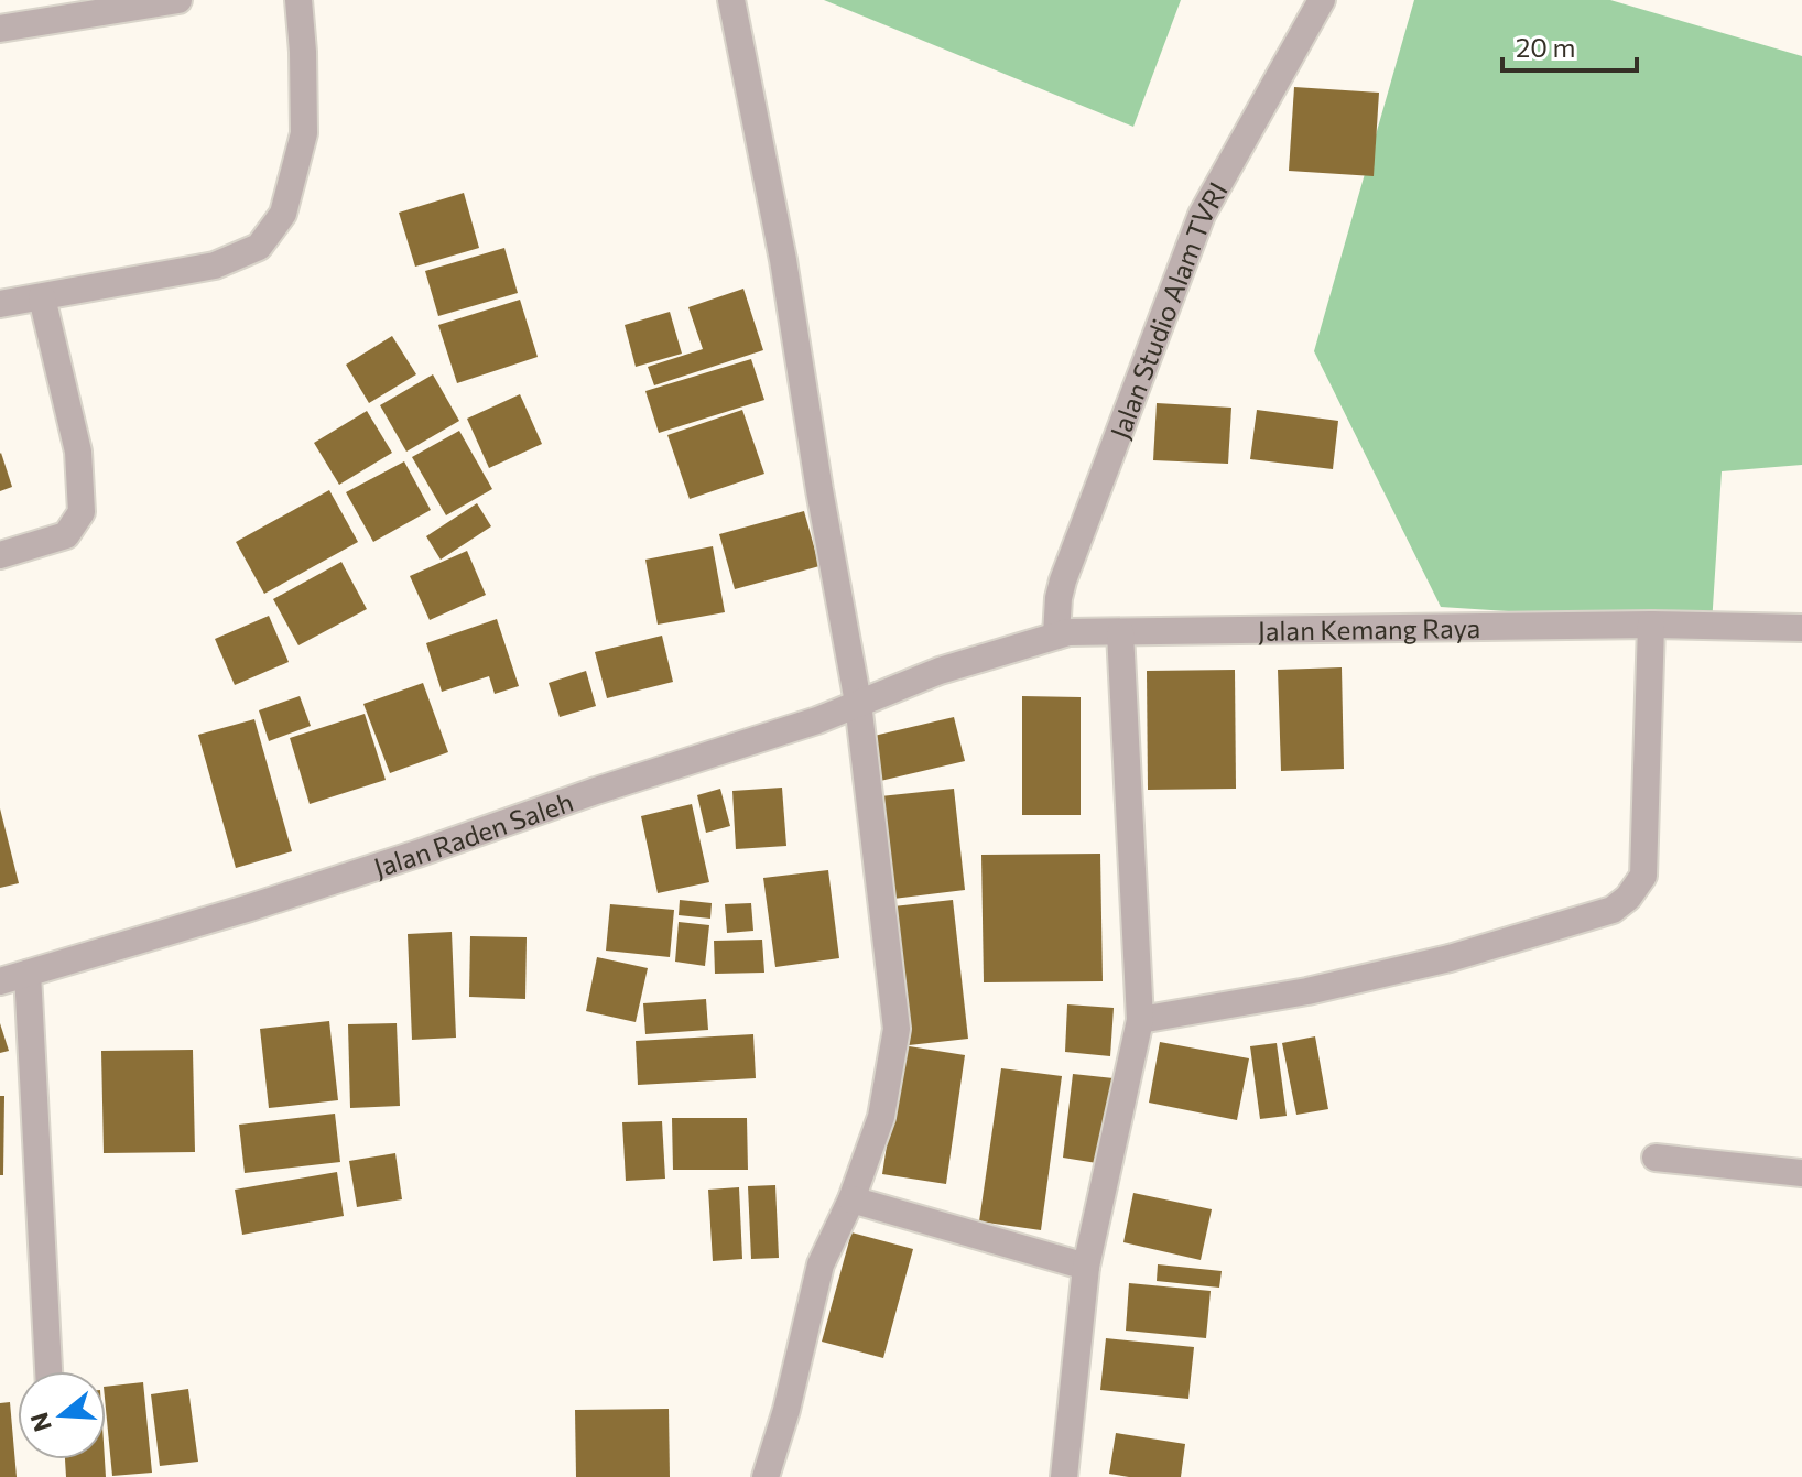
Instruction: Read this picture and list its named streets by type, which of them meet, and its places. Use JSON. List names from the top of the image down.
{
  "streets": {
    "street": ["Jalan Studio Alam TVRI", "Jalan Kemang Raya", "Jalan Raden Saleh"]
  },
  "crossings": [
    ["Jalan Studio Alam TVRI", "Jalan Kemang Raya"],
    ["Jalan Kemang Raya", "Jalan Raden Saleh"]
  ],
  "scale_bar": "20 m",
  "north": "left"
}
